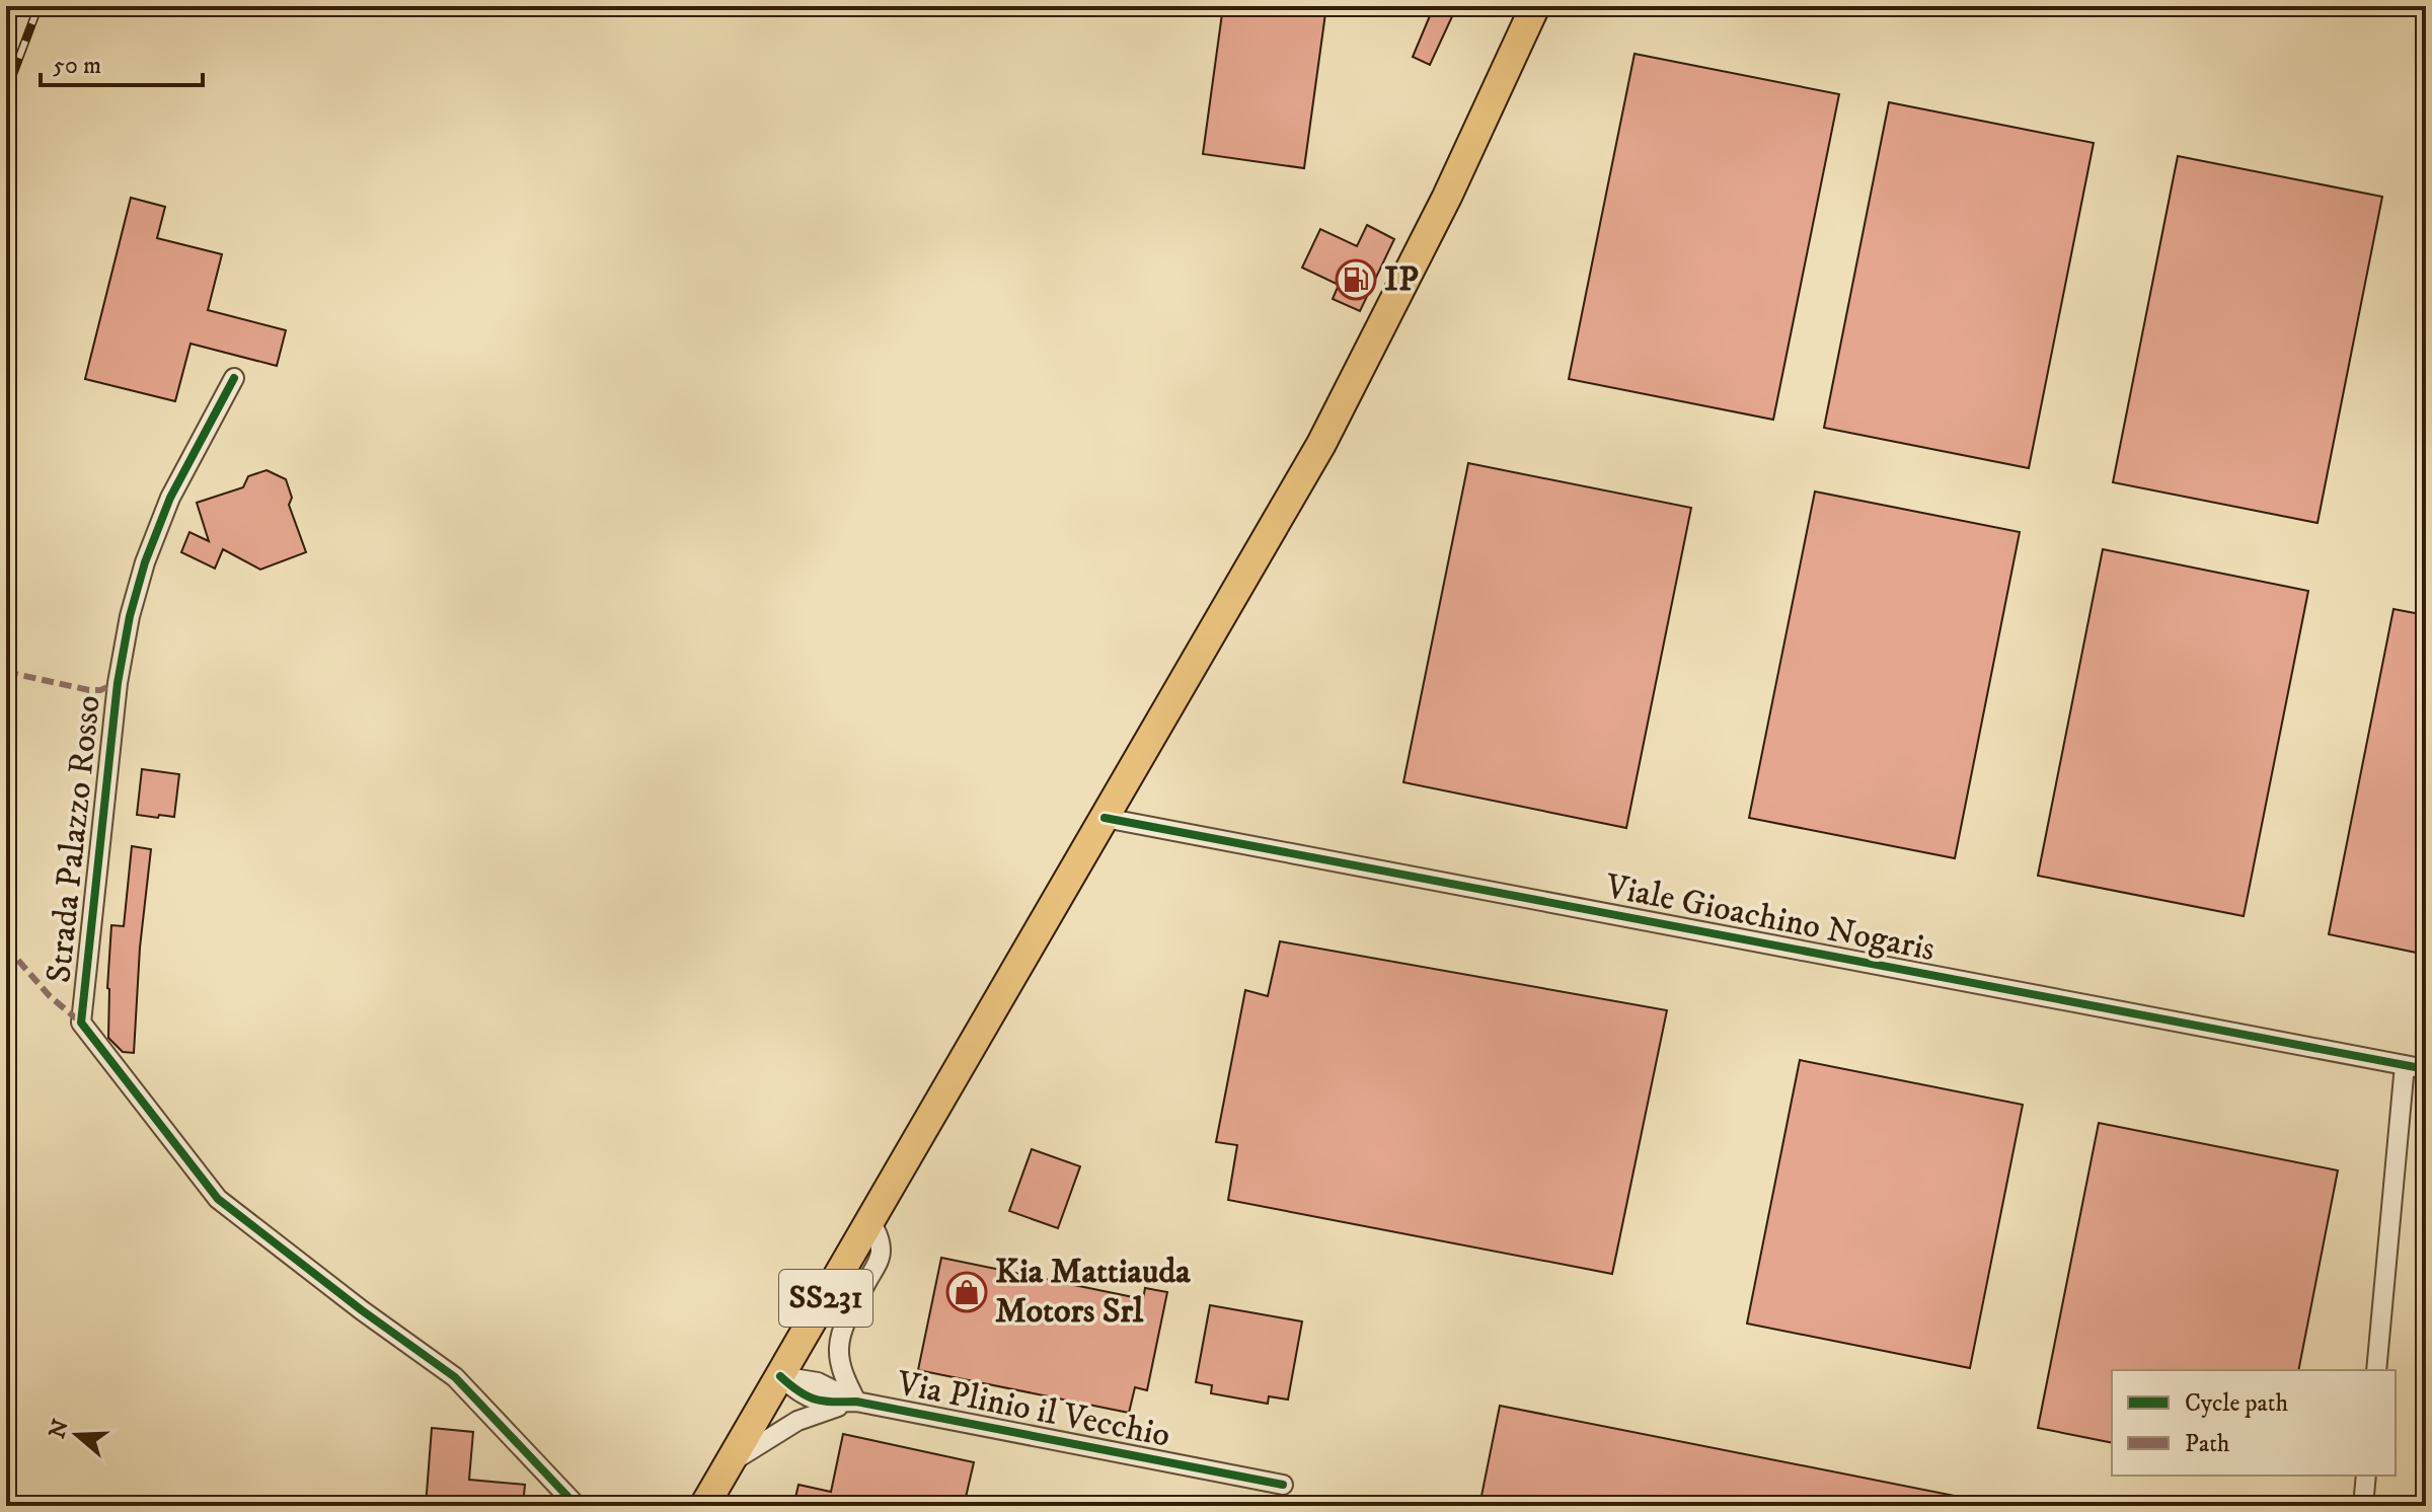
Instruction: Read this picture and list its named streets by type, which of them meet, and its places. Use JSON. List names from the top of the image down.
{
  "streets": {
    "main road": ["SS231"],
    "street": ["Strada Palazzo Rosso", "Viale Gioachino Nogaris", "Via Plinio il Vecchio"]
  },
  "crossings": [
    ["SS231", "Via Plinio il Vecchio"]
  ],
  "places": {
    "fuel station": ["IP"],
    "shop": ["Kia Mattiauda Motors Srl"]
  },
  "legend": ["Cycle path", "Path"],
  "scale_bar": "50 m",
  "north": "left"
}
